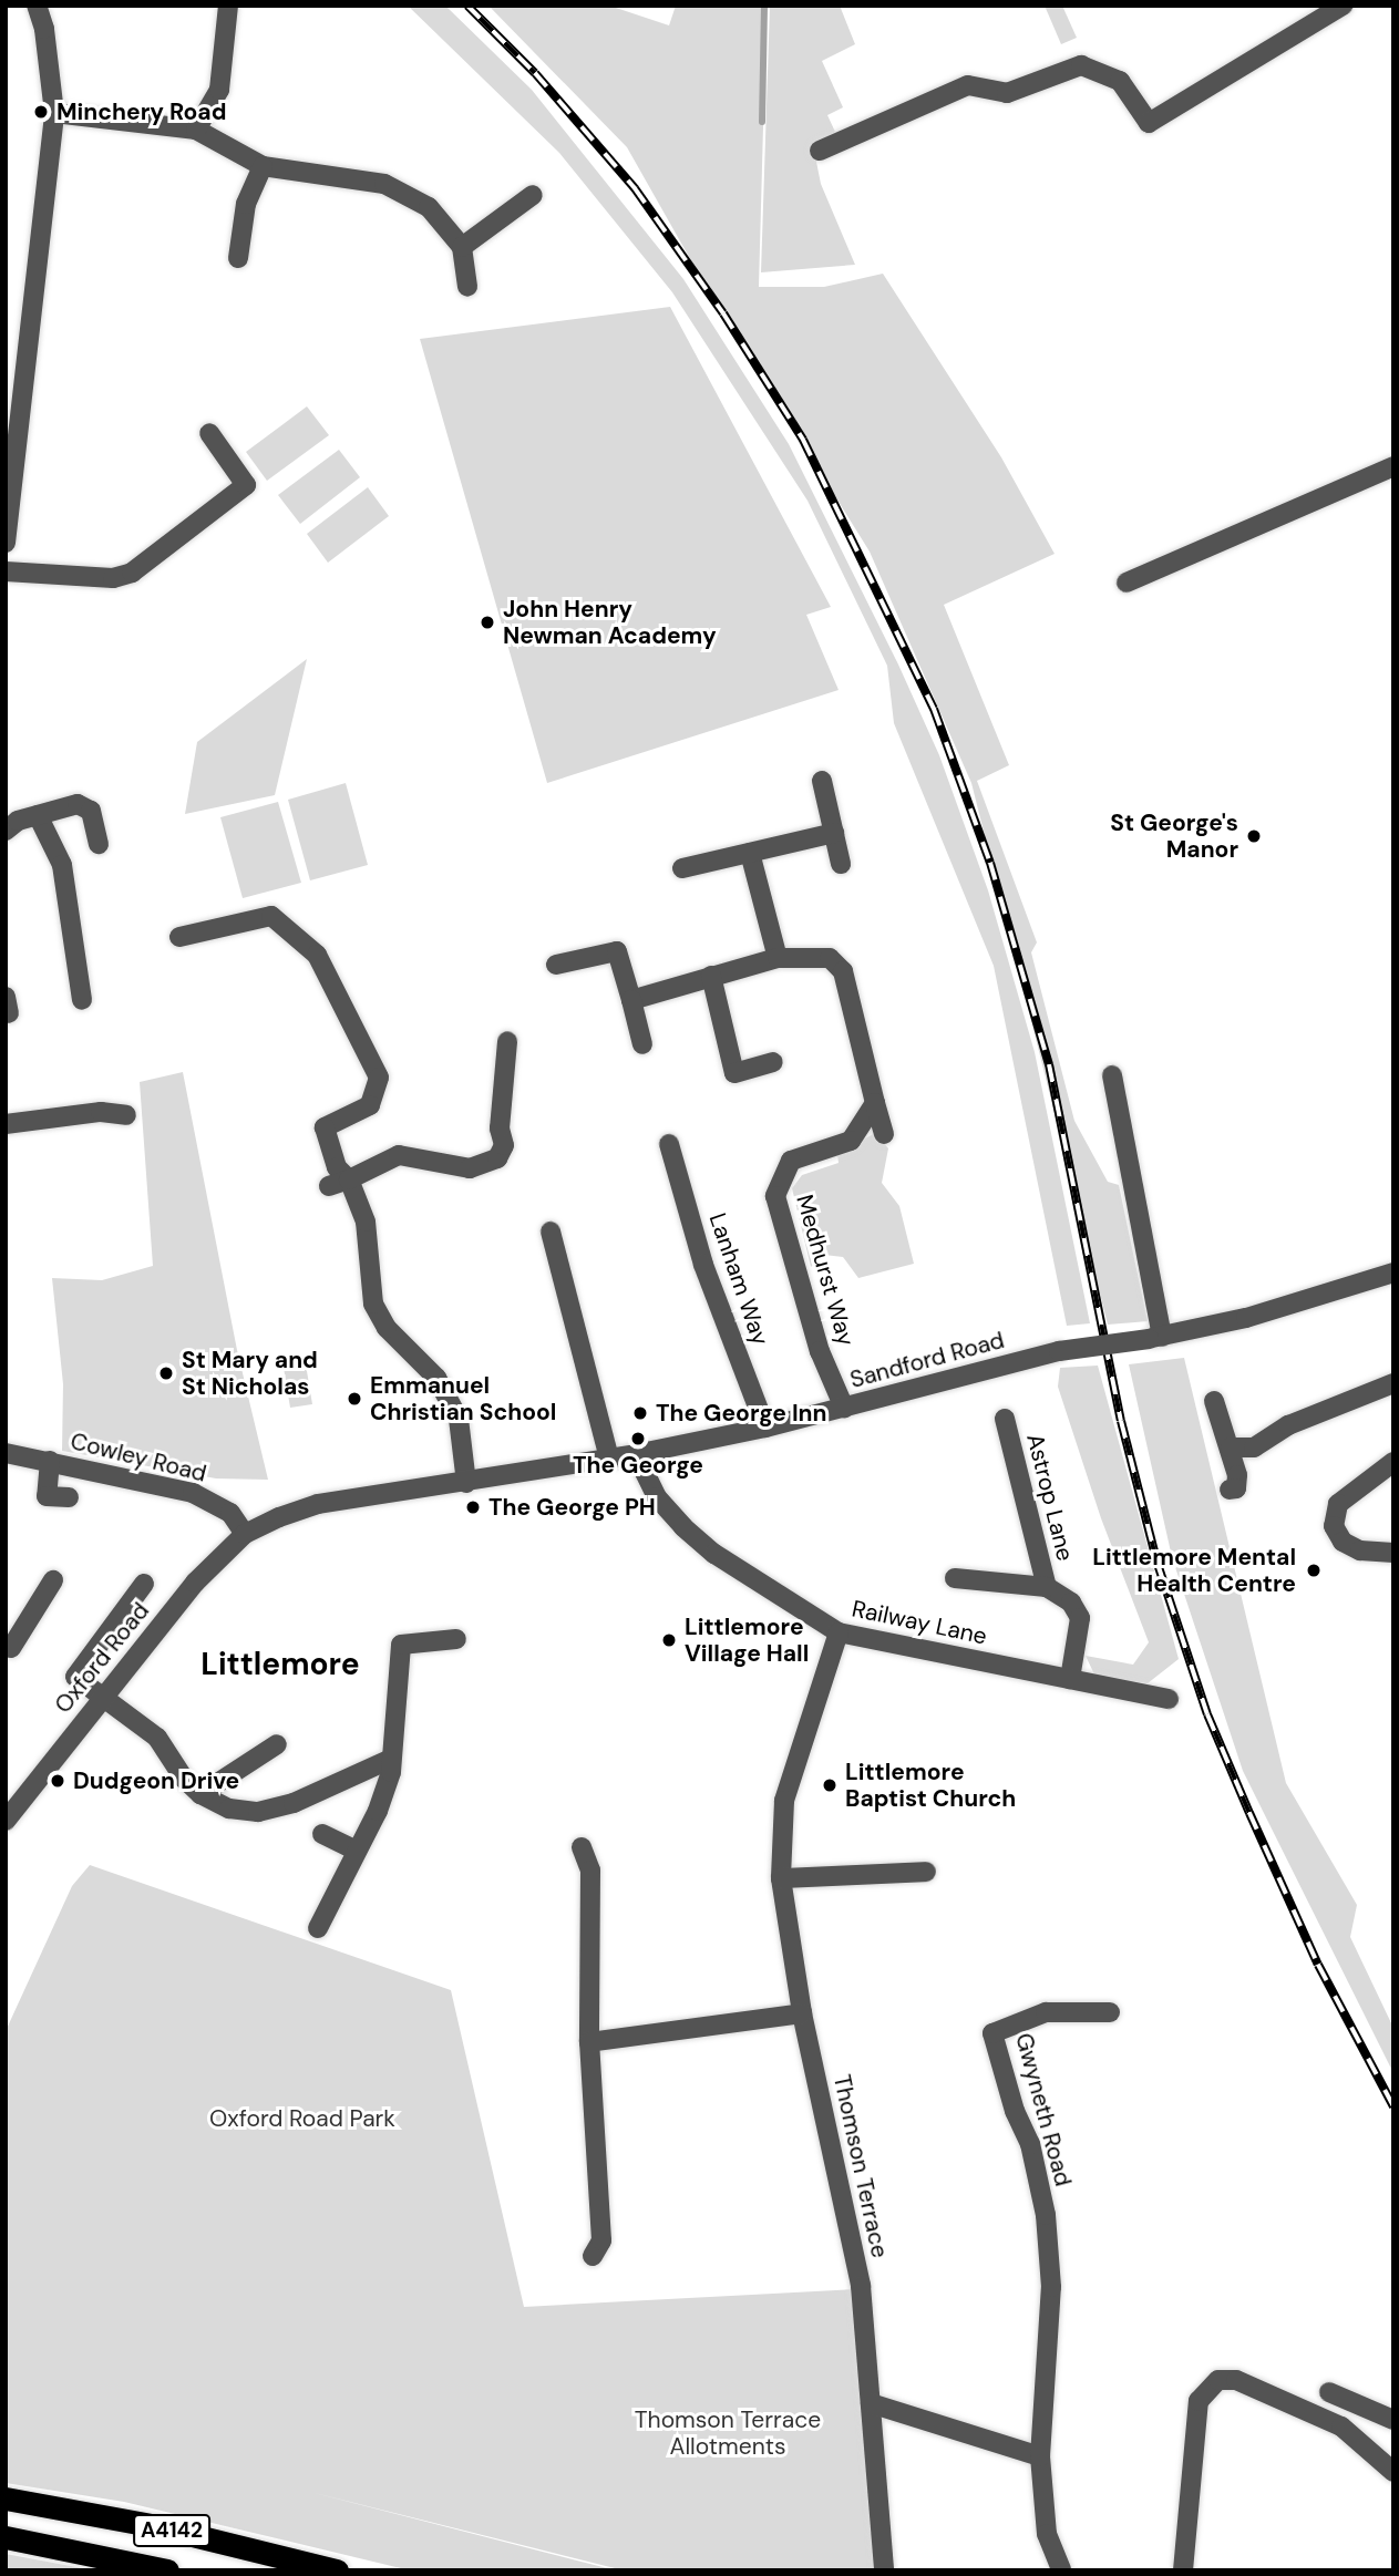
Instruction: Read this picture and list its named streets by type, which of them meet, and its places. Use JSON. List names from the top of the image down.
{
  "streets": {
    "highway": ["A4142"],
    "street": [
      "Medhurst Way",
      "Lanham Way",
      "Sandford Road",
      "Cowley Road",
      "Astrop Lane",
      "Railway Lane",
      "Oxford Road",
      "Gwyneth Road",
      "Thomson Terrace"
    ]
  },
  "crossings": [
    ["Medhurst Way", "Sandford Road"],
    ["Lanham Way", "Sandford Road"],
    ["Sandford Road", "Cowley Road"],
    ["Sandford Road", "Railway Lane"],
    ["Sandford Road", "Oxford Road"],
    ["Cowley Road", "Oxford Road"],
    ["Astrop Lane", "Railway Lane"],
    ["Railway Lane", "Thomson Terrace"]
  ],
  "districts": ["Littlemore"],
  "parks": ["Oxford Road Park", "Thomson Terrace Allotments"],
  "places": [
    "Minchery Road",
    "John Henry Newman Academy",
    "St George's Manor",
    "St Mary and St Nicholas",
    "Emmanuel Christian School",
    "The George Inn",
    "The George",
    "The George PH",
    "Littlemore Mental Health Centre",
    "Littlemore Village Hall",
    "Dudgeon Drive",
    "Littlemore Baptist Church"
  ]
}
